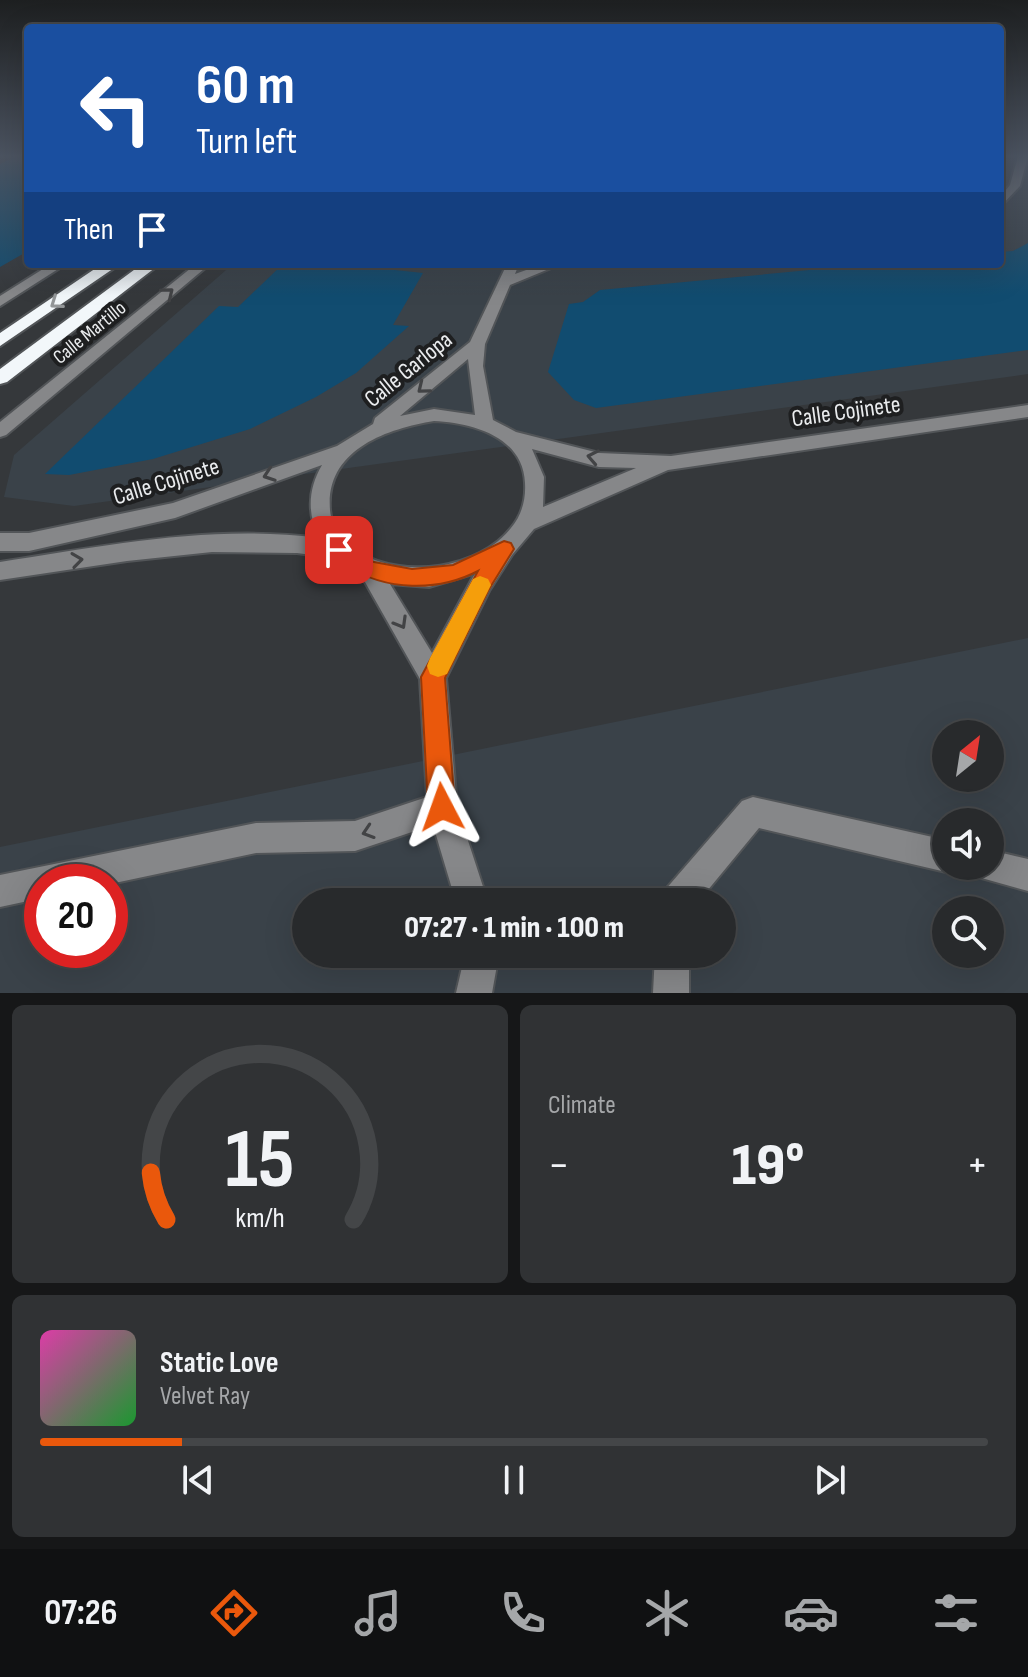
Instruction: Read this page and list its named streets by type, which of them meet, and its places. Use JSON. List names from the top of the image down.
{
  "streets": {
    "street": ["Calle Martillo", "Calle Garlopa", "Calle Cojinete"]
  },
  "crossings": [
    ["Calle Garlopa", "Calle Cojinete"]
  ],
  "one_way": ["Calle Martillo"],
  "north": "top right",
  "page": {
    "turn": ["60 m", "Turn left"],
    "then": "Then",
    "limit": "20",
    "trip": "07:27 · 1 min · 100 m",
    "tile": "Climate",
    "heat": ["−", "19°", "+"],
    "song": ["Static Love", "Velvet Ray"],
    "tabs": "07:26",
    "gauge": ["15", "km/h"]
  }
}
